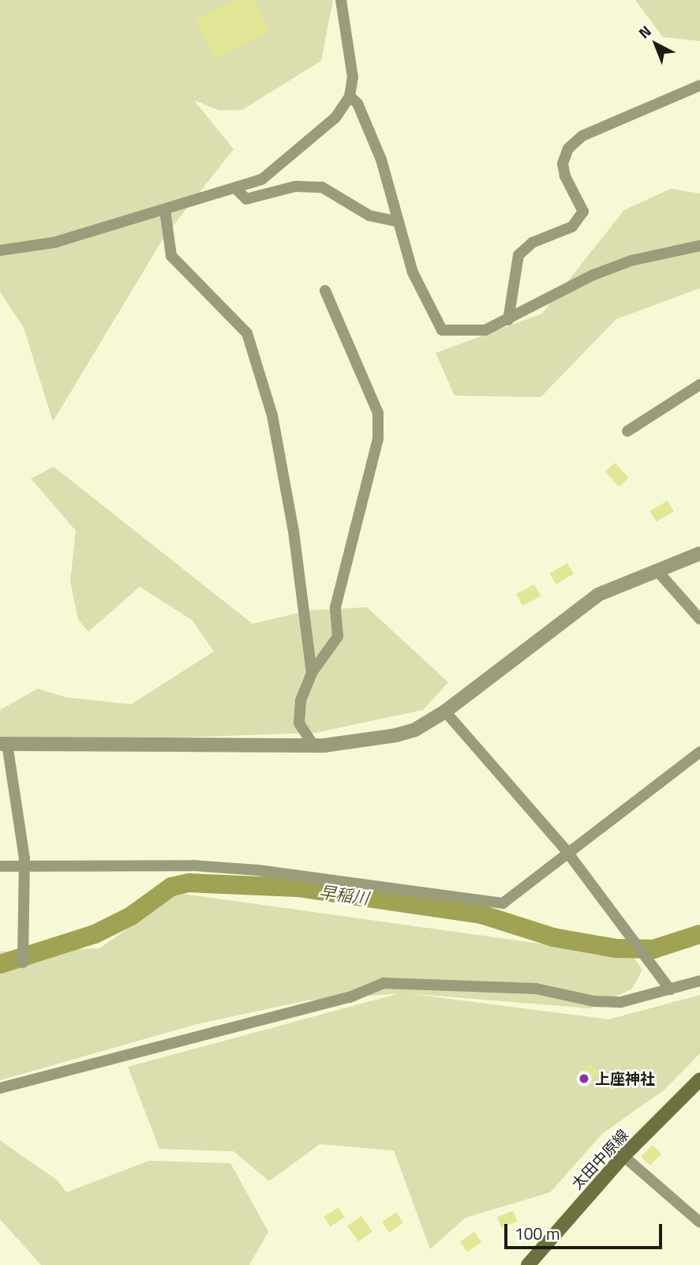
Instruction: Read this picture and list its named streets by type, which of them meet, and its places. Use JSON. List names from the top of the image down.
{
  "streets": {
    "main road": ["太田中原線"]
  },
  "water": ["早稲川"],
  "places": ["上座神社"],
  "scale_bar": "100 m",
  "north": "top left"
}
